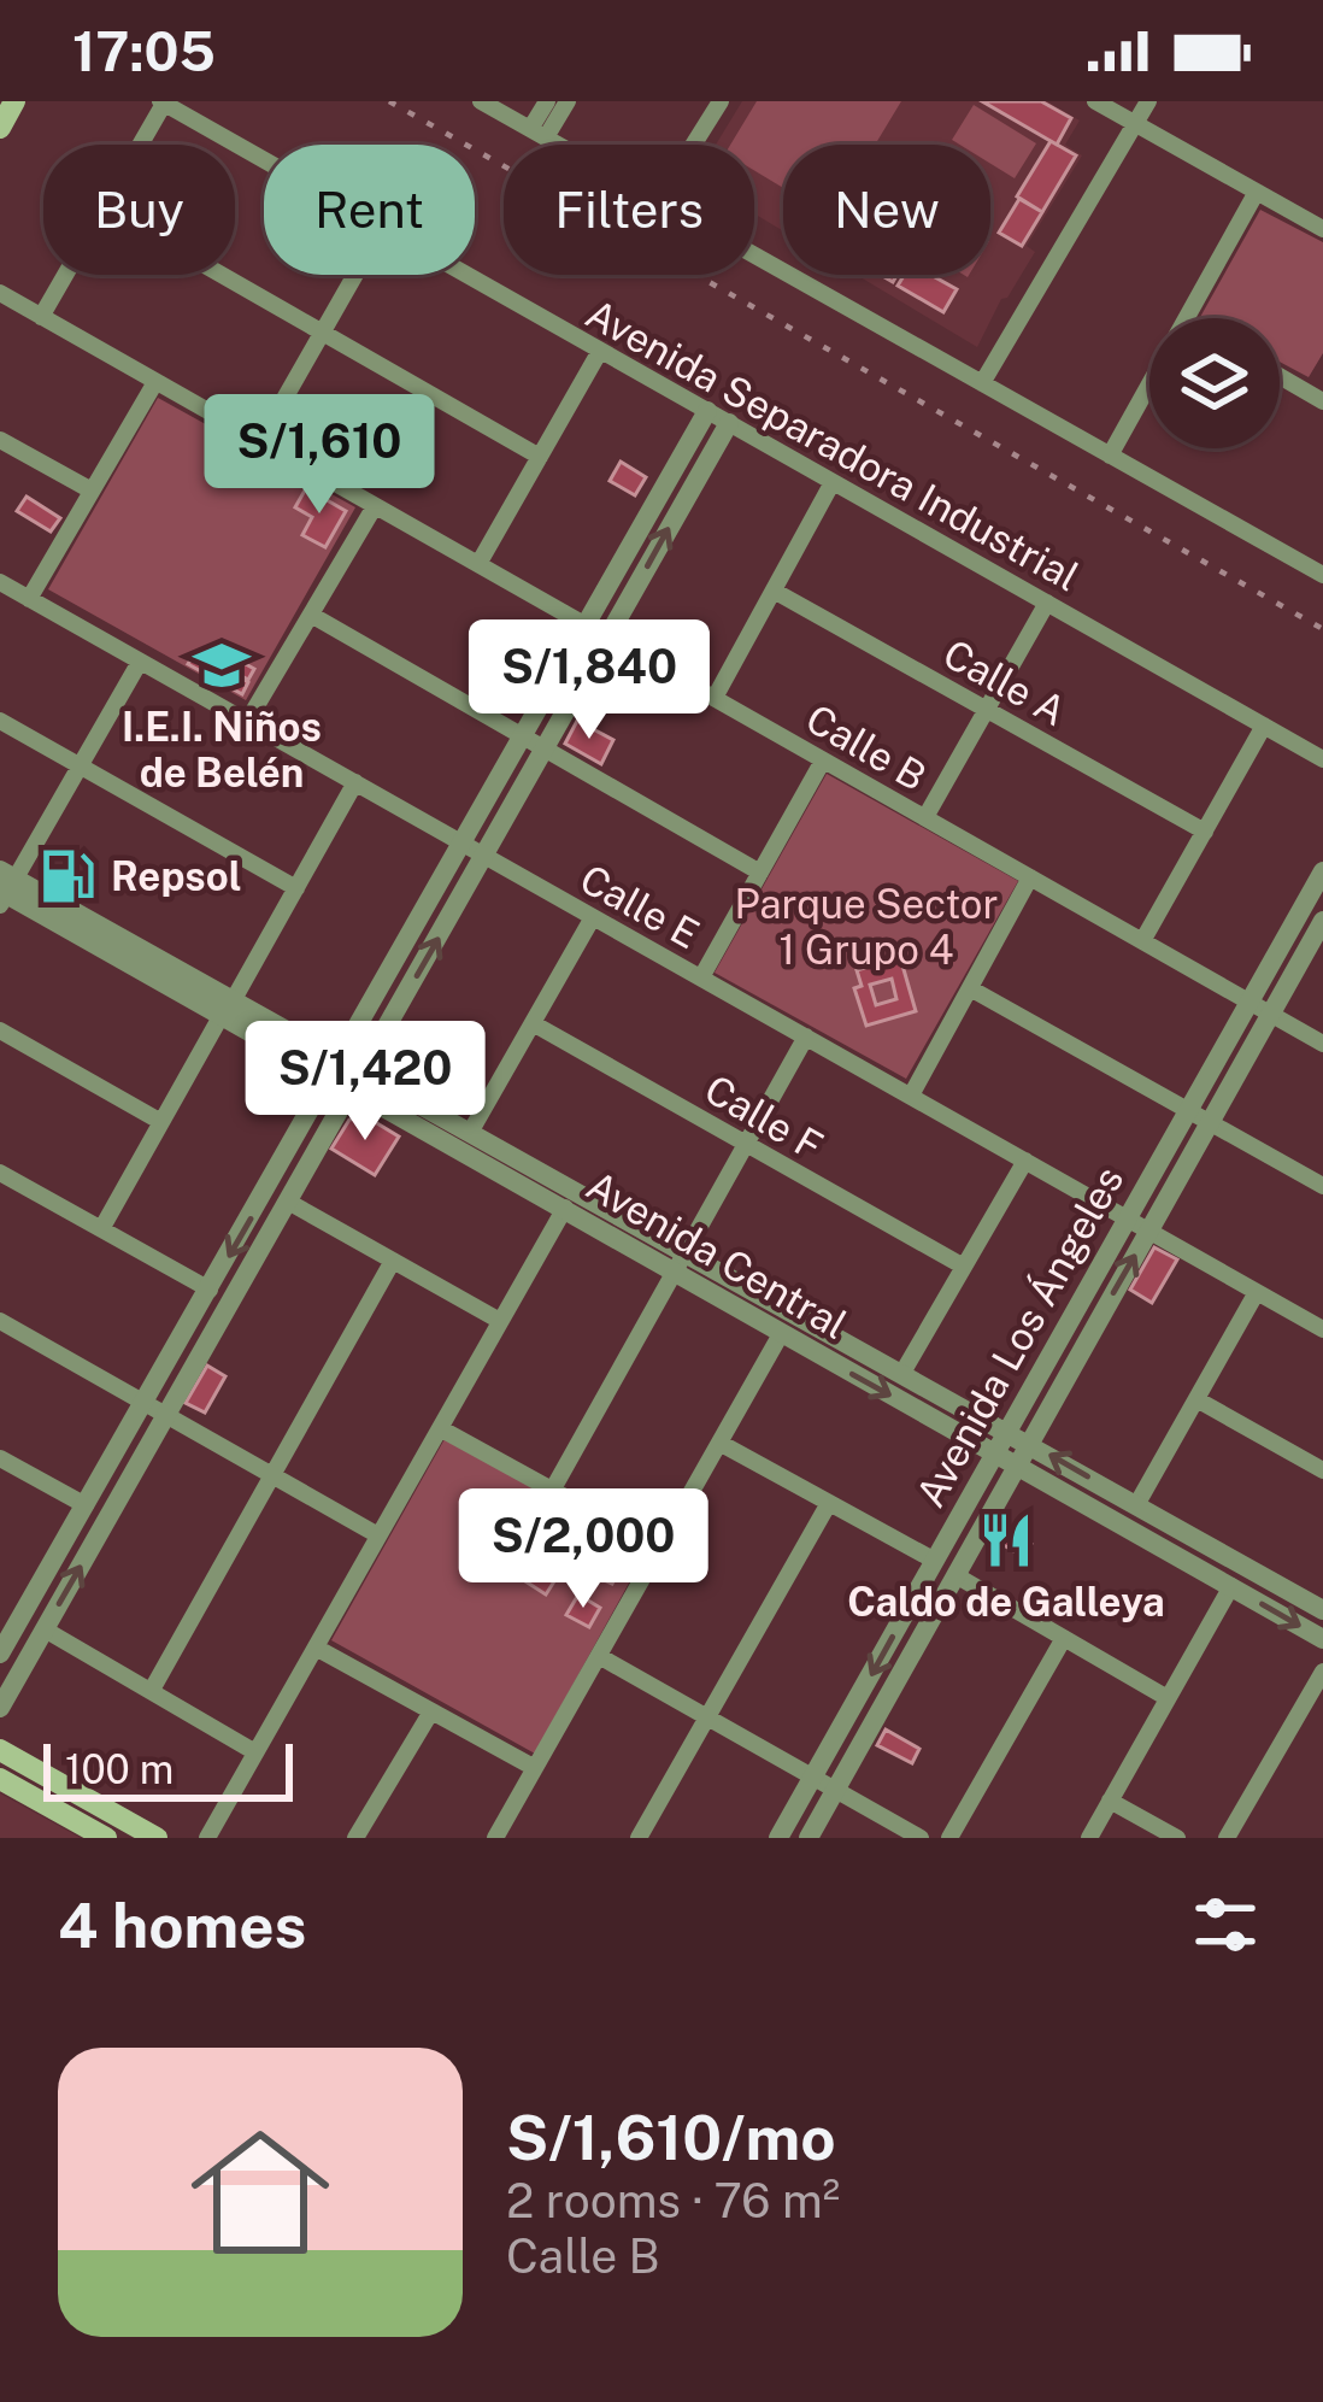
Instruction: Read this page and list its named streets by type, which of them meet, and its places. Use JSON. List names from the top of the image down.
{
  "streets": {
    "street": [
      "Avenida Separadora Industrial",
      "Calle A",
      "Calle B",
      "Calle E",
      "Calle F",
      "Avenida Central",
      "Avenida Los Ángeles"
    ]
  },
  "crossings": [
    ["Calle B", "Avenida Los Ángeles"],
    ["Calle E", "Avenida Los Ángeles"],
    ["Avenida Central", "Avenida Los Ángeles"]
  ],
  "parks": ["Parque Sector 1 Grupo 4"],
  "places": {
    "school or university": ["I.E.I. Niños de Belén"],
    "fuel station": ["Repsol"],
    "restaurant": ["Caldo de Galleya"]
  },
  "scale_bar": "100 m",
  "page": {
    "status": "17:05",
    "chip": [
      "Buy",
      "Rent",
      "Filters",
      "New"
    ],
    "price": [
      "S/1,610",
      "S/1,840",
      "S/1,420",
      "S/2,000"
    ],
    "scale": "100 m",
    "heading": "4 homes",
    "list": [
      {
        "name": "S/1,610/mo",
        "note": "2 rooms · 76 m² · Calle B"
      }
    ]
  }
}
